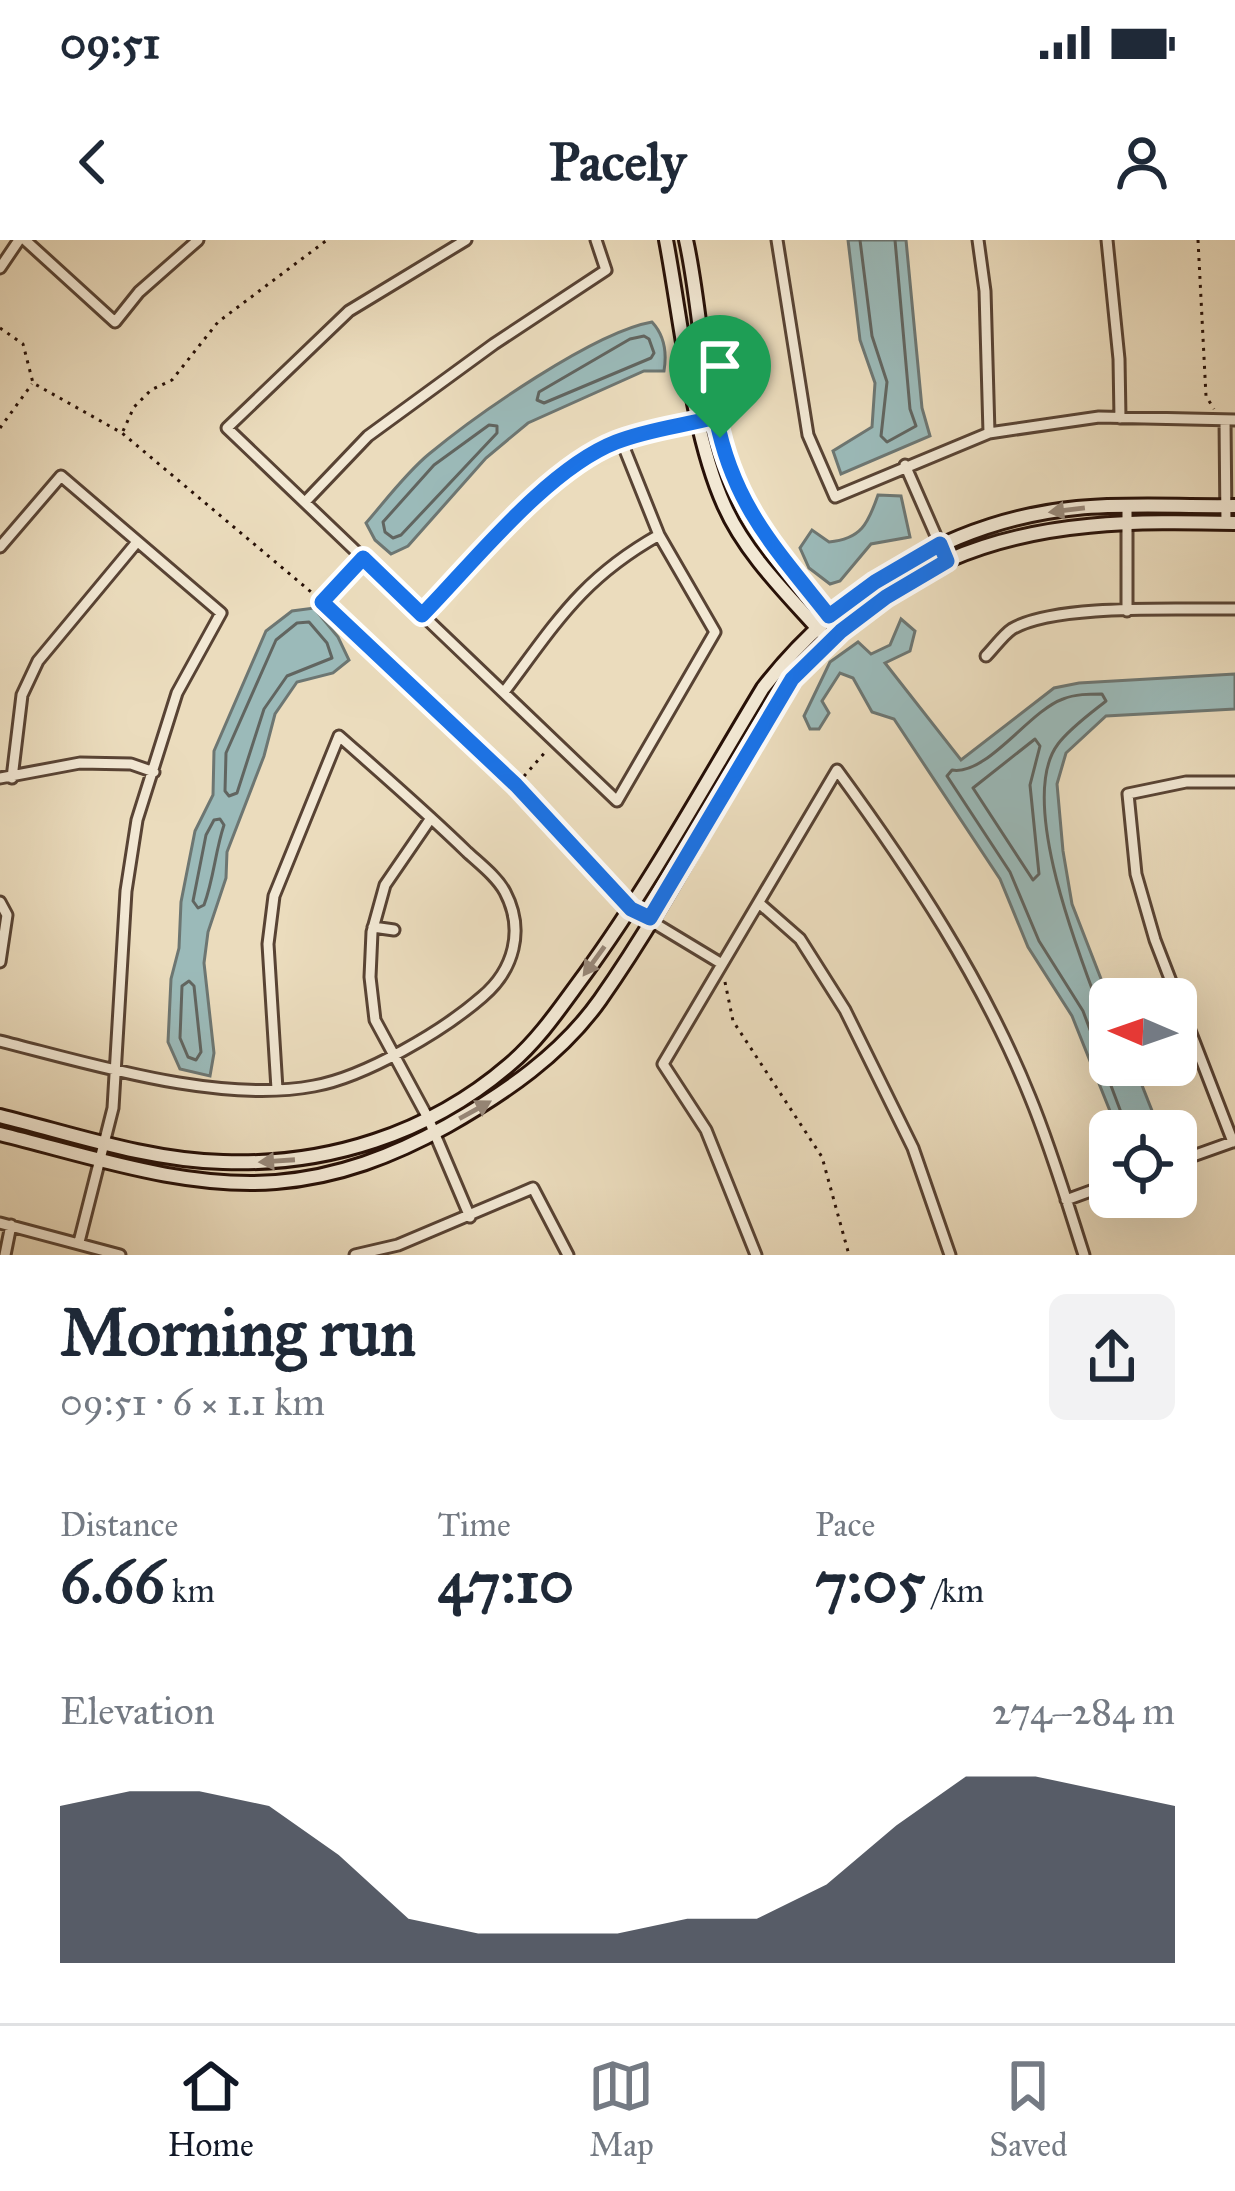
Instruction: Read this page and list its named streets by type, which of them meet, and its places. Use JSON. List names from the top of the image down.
{
  "north": "left",
  "page": {
    "status": "09:51",
    "header": "Pacely",
    "heading": ["Morning run", "09:51 · 6 × 1.1 km"],
    "stats": [
      ["Distance", "6.66 km"],
      ["Time", "47:10"],
      ["Pace", "7:05 /km"]
    ],
    "chart": ["Elevation", "274–284 m"],
    "tabs": ["Home", "Map", "Saved"]
  }
}
